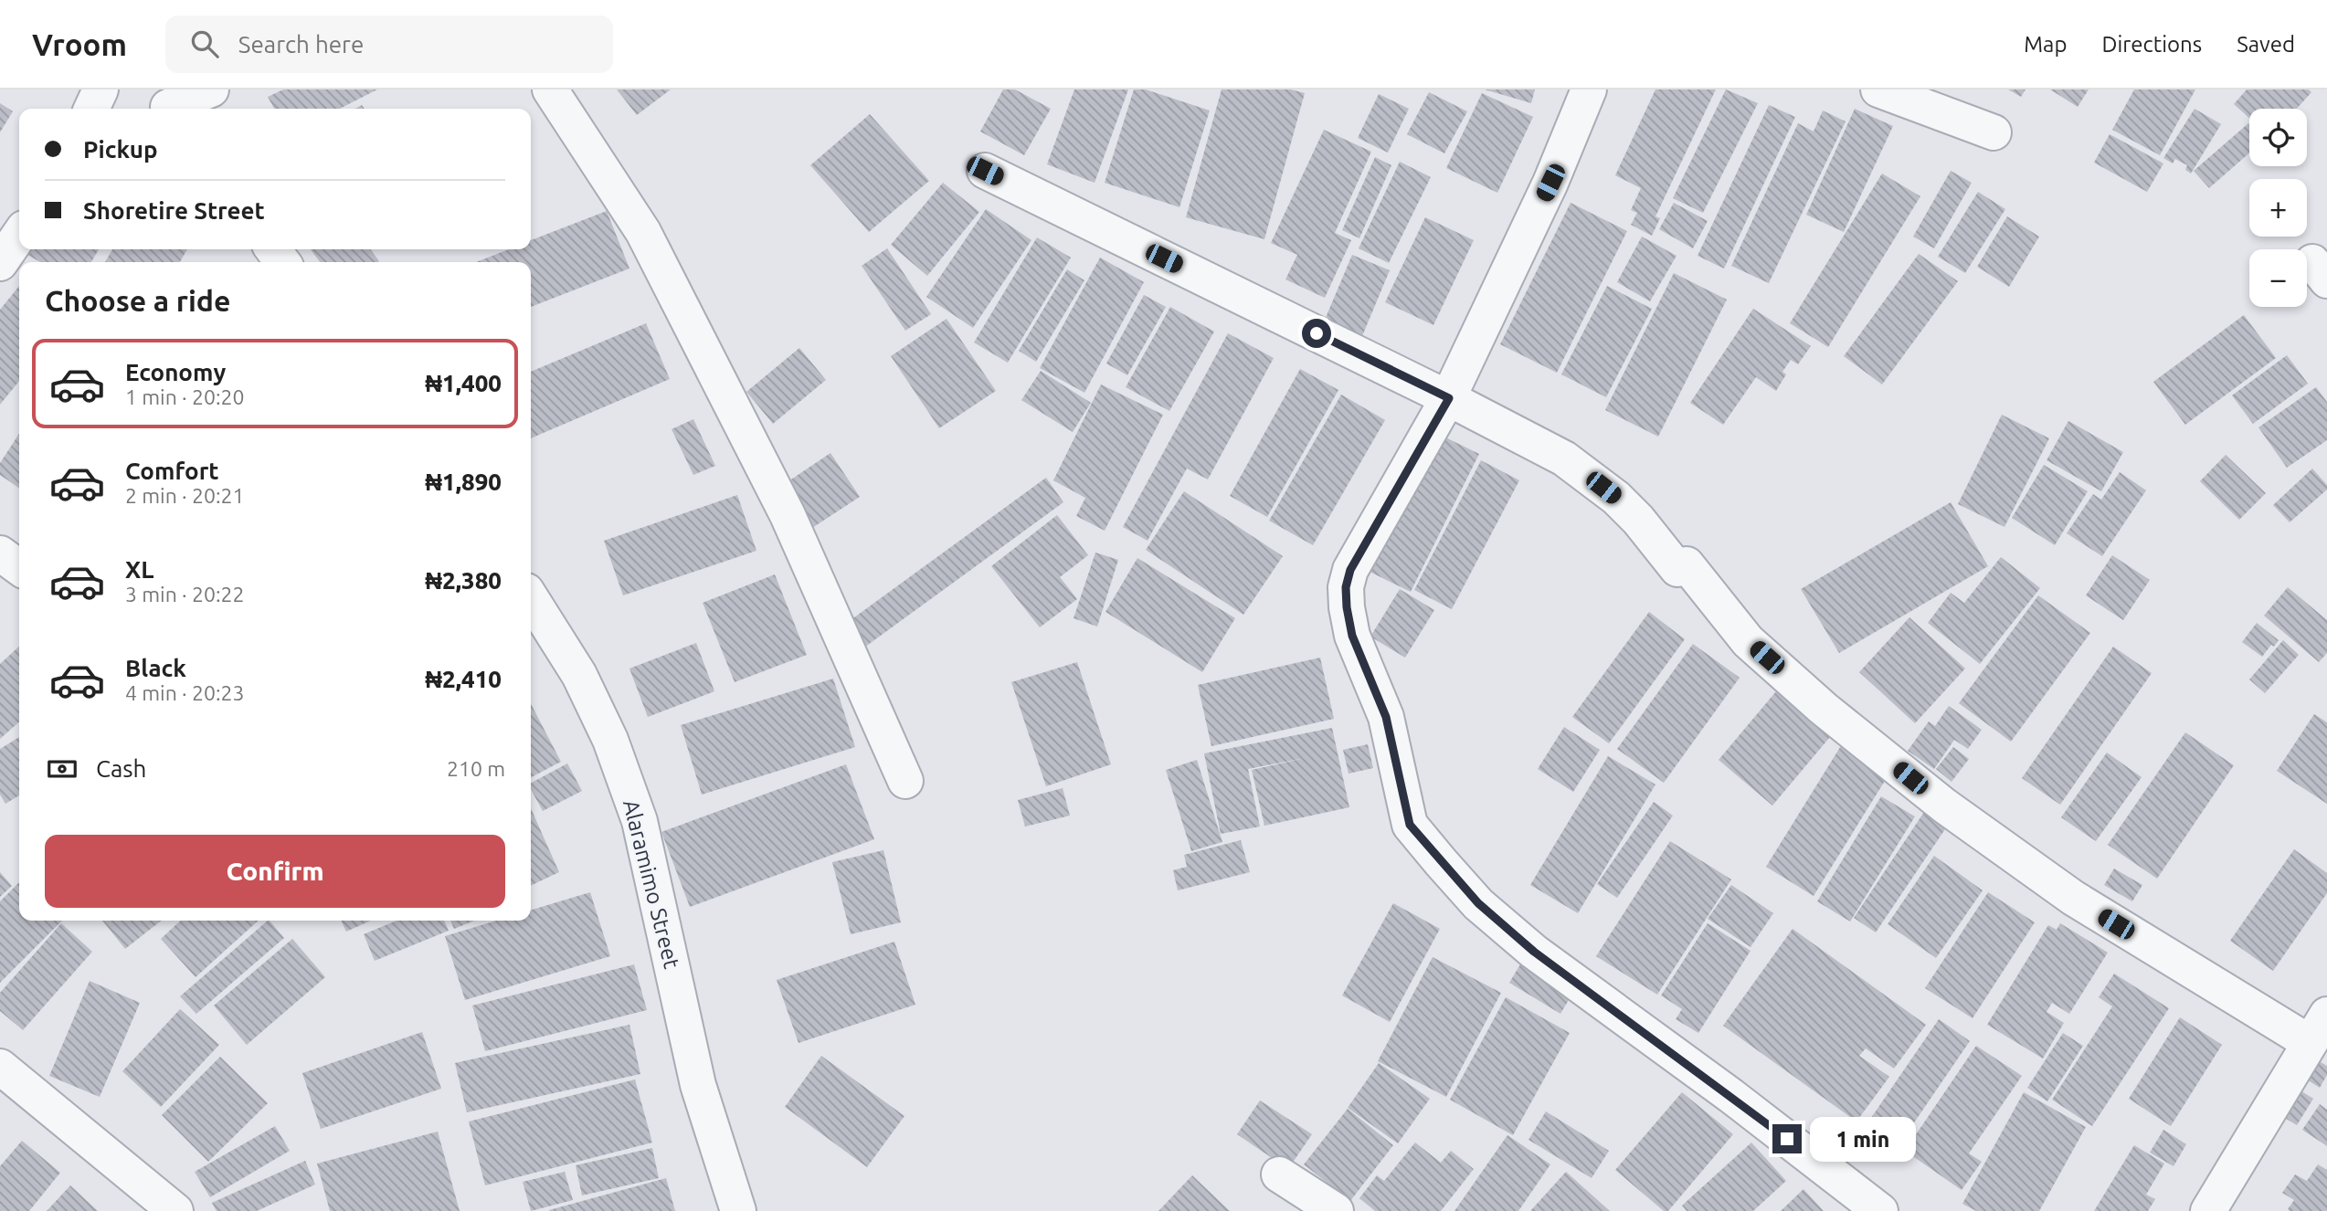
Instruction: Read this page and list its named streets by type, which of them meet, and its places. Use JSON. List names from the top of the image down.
{
  "streets": {
    "street": ["Alaramimo Street"]
  },
  "page": {
    "header": "Vroom",
    "search": "Search here",
    "nav": ["Map", "Directions", "Saved"],
    "map_buttons": ["+", "−"],
    "banner": ["Pickup", "Shoretire Street"],
    "heading": "Choose a ride",
    "list": [
      {
        "name": "Economy",
        "note": "1 min · 20:20",
        "value": "₦1,400"
      },
      {
        "name": "Comfort",
        "note": "2 min · 20:21",
        "value": "₦1,890"
      },
      {
        "name": "XL",
        "note": "3 min · 20:22",
        "value": "₦2,380"
      },
      {
        "name": "Black",
        "note": "4 min · 20:23",
        "value": "₦2,410"
      }
    ],
    "pay": ["Cash", "210 m"],
    "buttons": "Confirm",
    "bubble": "1 min"
  }
}
